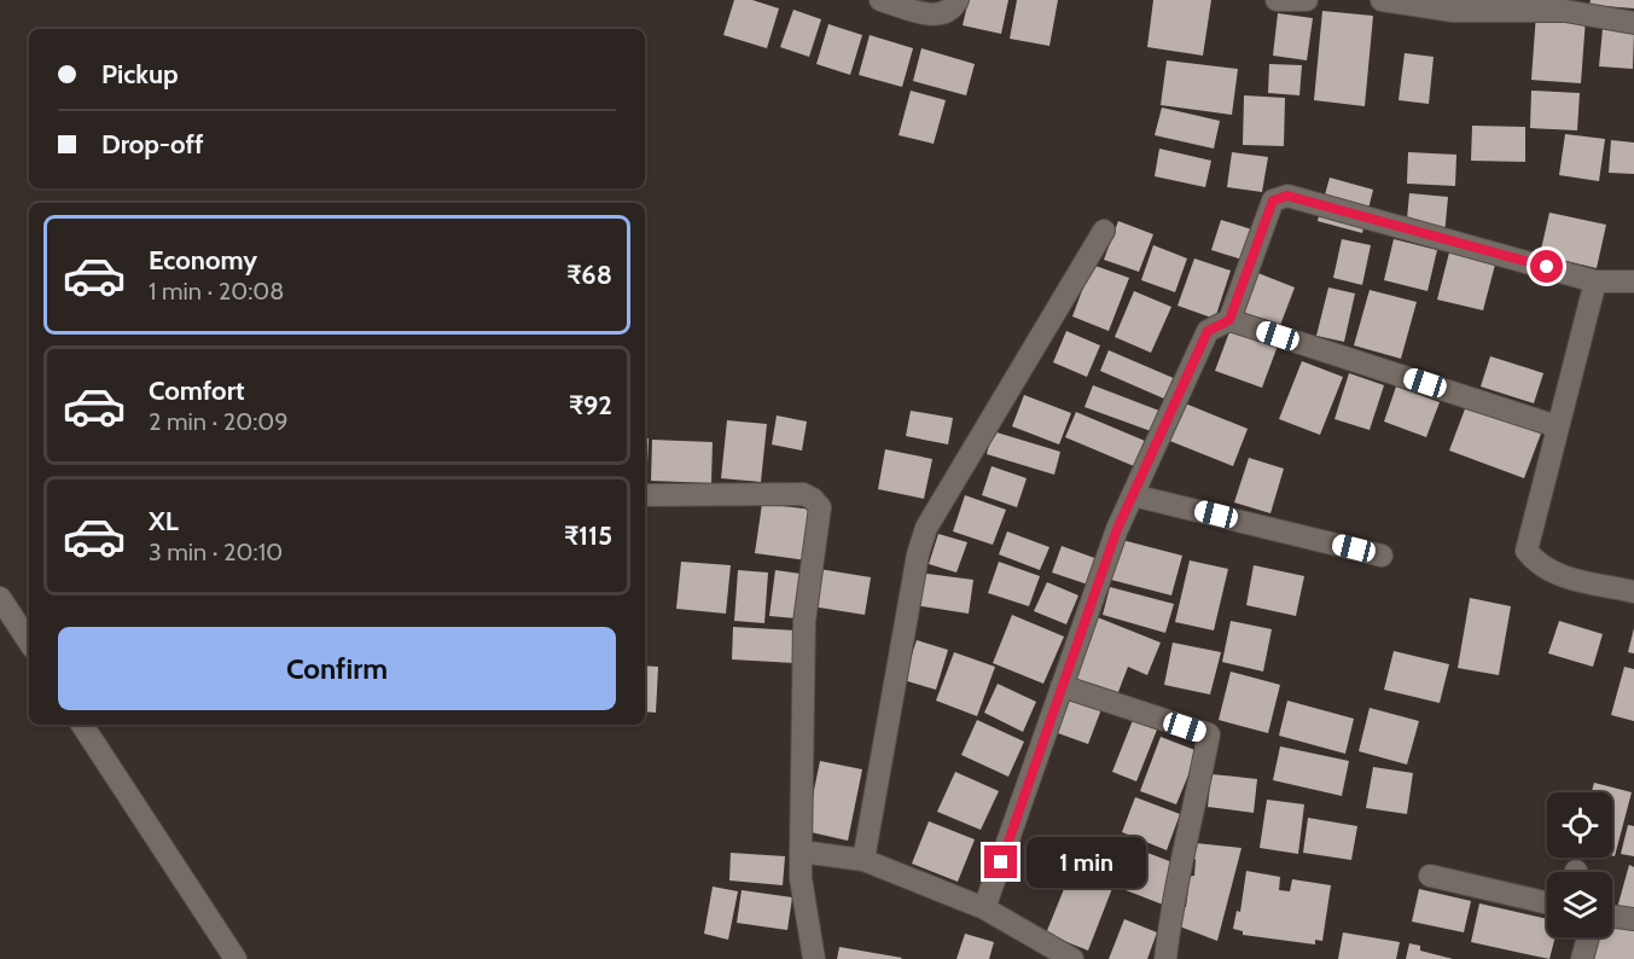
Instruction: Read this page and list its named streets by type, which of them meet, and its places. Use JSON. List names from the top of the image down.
{
  "page": {
    "banner": ["Pickup", "Drop-off"],
    "list": [
      {
        "name": "Economy",
        "note": "1 min · 20:08",
        "value": "₹68"
      },
      {
        "name": "Comfort",
        "note": "2 min · 20:09",
        "value": "₹92"
      },
      {
        "name": "XL",
        "note": "3 min · 20:10",
        "value": "₹115"
      }
    ],
    "buttons": "Confirm",
    "bubble": "1 min"
  }
}
